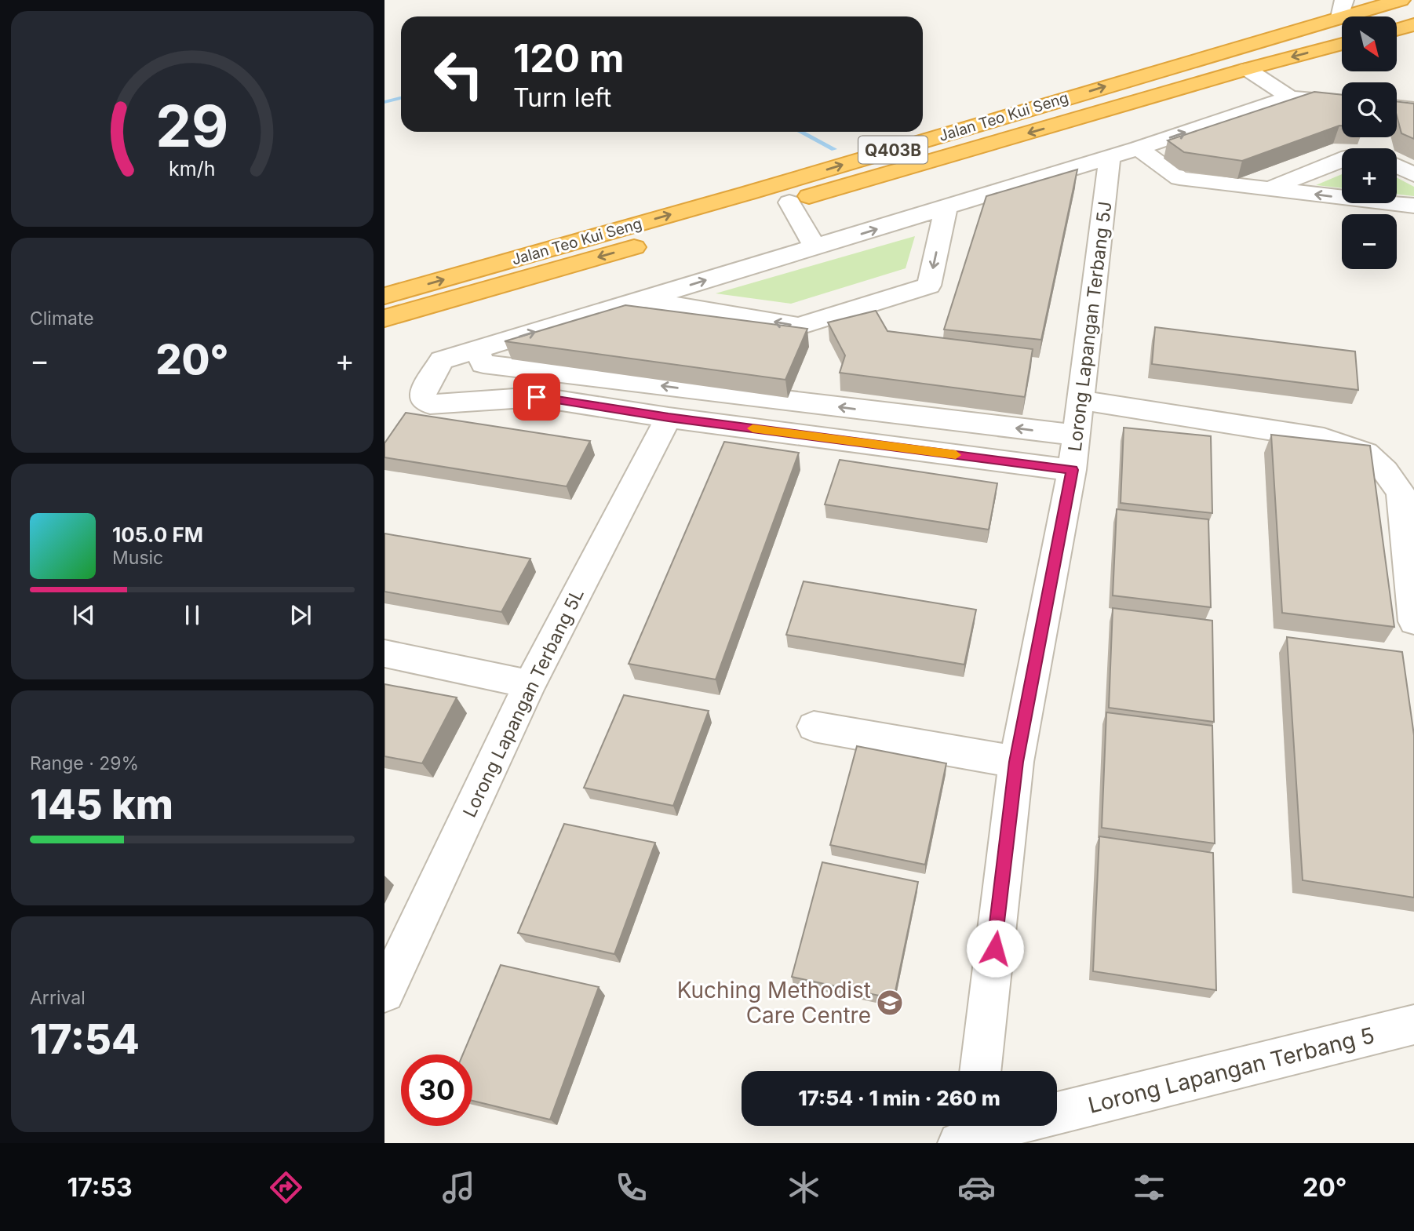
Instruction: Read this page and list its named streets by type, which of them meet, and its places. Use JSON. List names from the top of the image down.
{
  "streets": {
    "highway": ["Jalan Teo Kui Seng", "Q403B"],
    "street": ["Lorong Lapangan Terbang 5J", "Lorong Lapangan Terbang 5L", "Lorong Lapangan Terbang 5"]
  },
  "places": {
    "school or university": ["Kuching Methodist Care Centre"]
  },
  "north": "bottom right",
  "page": {
    "map_buttons": ["+", "−"],
    "turn": ["120 m", "Turn left"],
    "tile": [
      "Climate",
      ["Range · 29%", "145 km"],
      ["Arrival", "17:54"]
    ],
    "heat": ["−", "20°", "+"],
    "song": ["105.0 FM", "Music"],
    "limit": "30",
    "trip": "17:54 · 1 min · 260 m",
    "tabs": ["17:53", "20°"],
    "gauge": ["29", "km/h"]
  }
}
